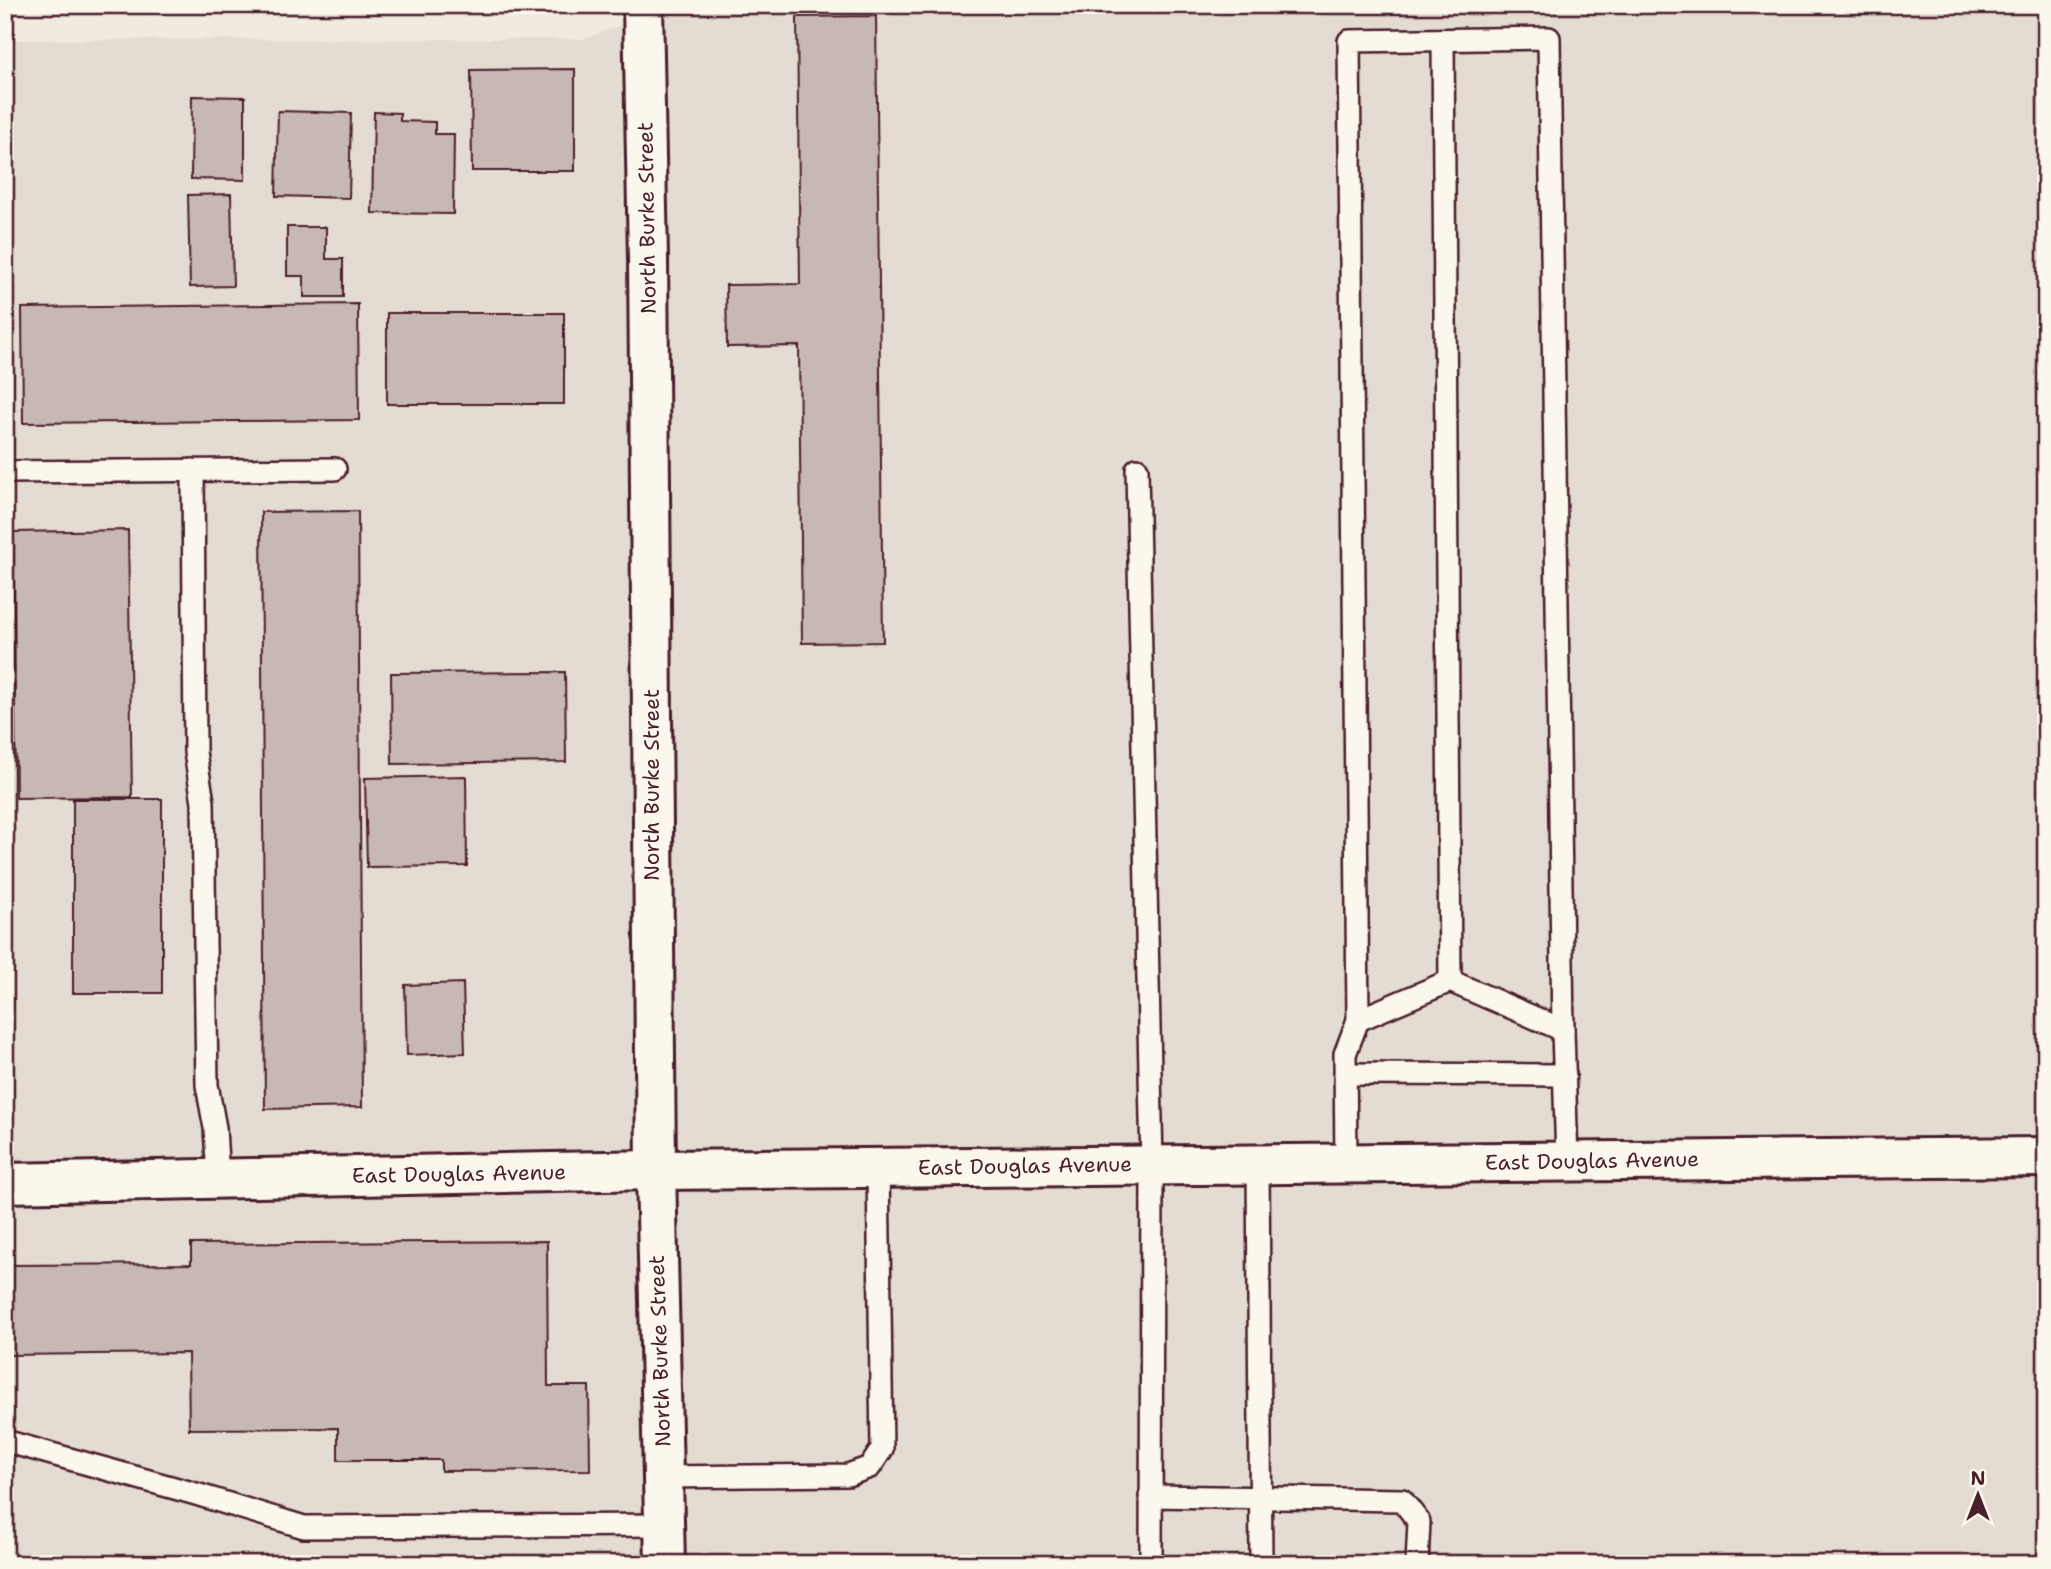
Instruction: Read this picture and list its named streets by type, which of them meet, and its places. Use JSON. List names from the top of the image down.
{
  "streets": {
    "street": ["North Burke Street", "East Douglas Avenue"]
  },
  "crossings": [
    ["North Burke Street", "East Douglas Avenue"]
  ],
  "north": "top"
}
